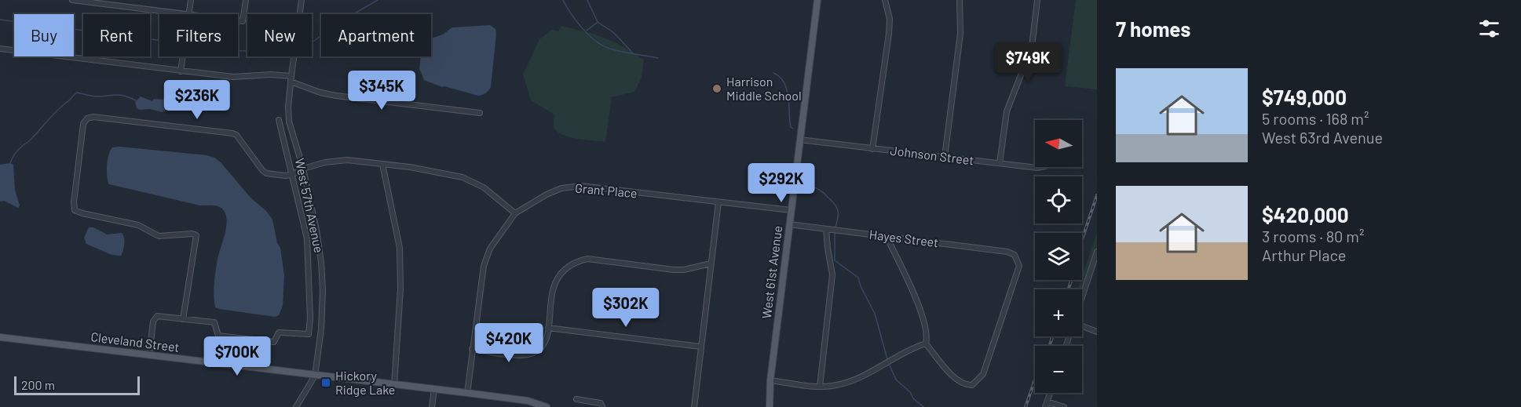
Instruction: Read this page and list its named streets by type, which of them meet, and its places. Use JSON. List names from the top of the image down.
{
  "streets": {
    "main road": ["West 61st Avenue", "Cleveland Street"],
    "street": [
      "Johnson Street",
      "Grant Place",
      "West 57th Avenue",
      "Hayes Street"
    ]
  },
  "crossings": [
    ["Johnson Street", "West 61st Avenue"],
    ["Grant Place", "West 61st Avenue"],
    ["West 57th Avenue", "Cleveland Street"],
    ["Hayes Street", "West 61st Avenue"]
  ],
  "places": {
    "other": ["Harrison Middle School"],
    "transit": ["Hickory Ridge Lake"]
  },
  "scale_bar": "200 m",
  "north": "left",
  "page": {
    "heading": "7 homes",
    "chip": [
      "Buy",
      "Rent",
      "Filters",
      "New",
      "Apartment"
    ],
    "price": [
      "$749K",
      "$345K",
      "$236K",
      "$292K",
      "$302K",
      "$420K",
      "$700K"
    ],
    "list": [
      {
        "name": "$749,000",
        "note": "5 rooms · 168 m² · West 63rd Avenue"
      },
      {
        "name": "$420,000",
        "note": "3 rooms · 80 m² · Arthur Place"
      }
    ],
    "map_buttons": ["+", "−"],
    "scale": "200 m"
  }
}
